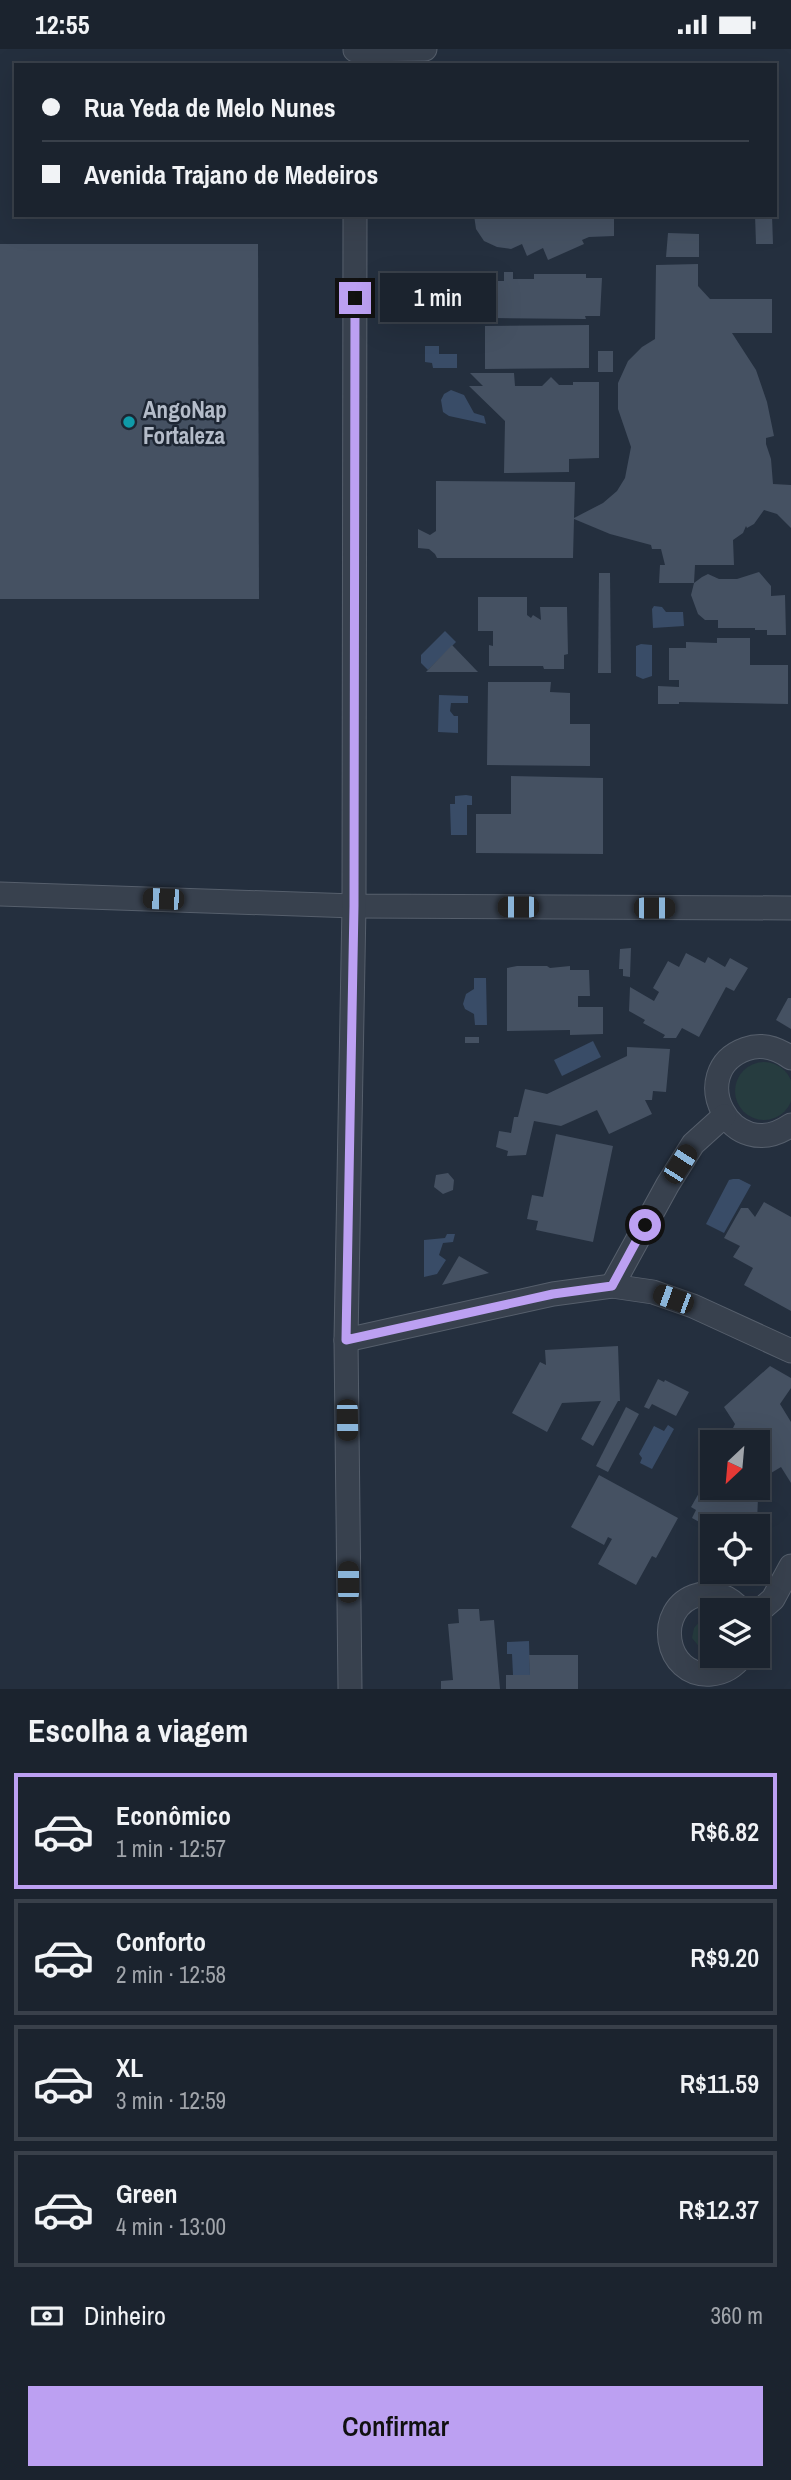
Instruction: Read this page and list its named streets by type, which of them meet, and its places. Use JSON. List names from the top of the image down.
{
  "places": ["AngoNap Fortaleza"],
  "north": "bottom left",
  "page": {
    "status": "12:55",
    "banner": ["Rua Yeda de Melo Nunes", "Avenida Trajano de Medeiros"],
    "bubble": "1 min",
    "heading": "Escolha a viagem",
    "list": [
      {
        "name": "Econômico",
        "note": "1 min · 12:57",
        "value": "R$6.82"
      },
      {
        "name": "Conforto",
        "note": "2 min · 12:58",
        "value": "R$9.20"
      },
      {
        "name": "XL",
        "note": "3 min · 12:59",
        "value": "R$11.59"
      },
      {
        "name": "Green",
        "note": "4 min · 13:00",
        "value": "R$12.37"
      }
    ],
    "pay": ["Dinheiro", "360 m"],
    "buttons": "Confirmar"
  }
}
